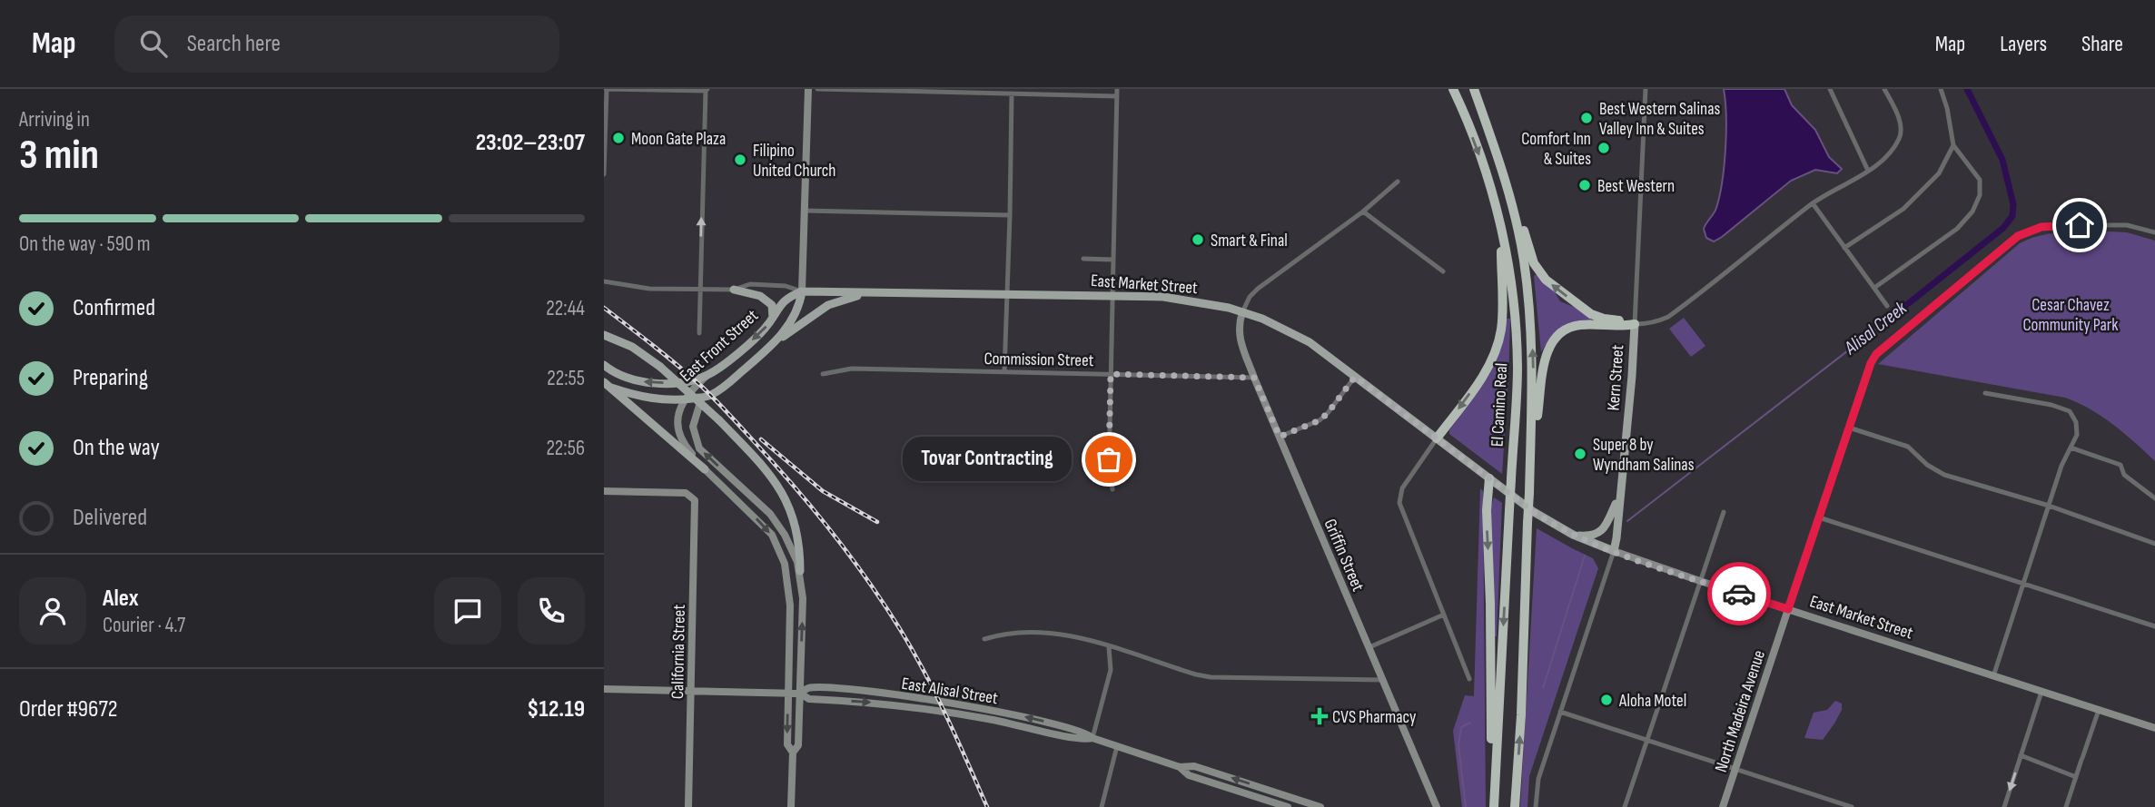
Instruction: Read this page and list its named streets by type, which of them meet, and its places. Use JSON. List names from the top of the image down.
{
  "streets": {
    "highway": ["El Camino Real"],
    "main road": [
      "East Market Street",
      "East Front Street",
      "Kern Street",
      "Griffin Street",
      "California Street",
      "East Alisal Street",
      "North Madeira Avenue"
    ],
    "street": ["Commission Street"]
  },
  "crossings": [
    ["East Market Street", "East Front Street"],
    ["East Market Street", "Kern Street"],
    ["East Market Street", "Griffin Street"],
    ["East Market Street", "North Madeira Avenue"],
    ["East Front Street", "East Alisal Street"],
    ["Commission Street", "Griffin Street"],
    ["California Street", "East Alisal Street"]
  ],
  "water": ["Alisal Creek"],
  "parks": ["Cesar Chavez Community Park"],
  "places": {
    "other": [
      "Best Western Salinas Valley Inn & Suites",
      "Moon Gate Plaza",
      "Comfort Inn & Suites",
      "Filipino United Church",
      "Best Western",
      "Smart & Final",
      "Super 8 by Wyndham Salinas",
      "Tovar Contracting",
      "Aloha Motel"
    ],
    "health": ["CVS Pharmacy"]
  },
  "page": {
    "header": "Map",
    "search": "Search here",
    "nav": ["Map", "Layers", "Share"],
    "heading": ["3 min", "Arriving in", "23:02–23:07"],
    "panel": [
      "Alex",
      "Courier · 4.7",
      "Order #9672",
      "$12.19"
    ],
    "bar": "On the way · 590 m",
    "list": [
      ["Confirmed", "22:44"],
      ["Preparing", "22:55"],
      ["On the way", "22:56"],
      "Delivered"
    ],
    "bubble": "Tovar Contracting"
  }
}
